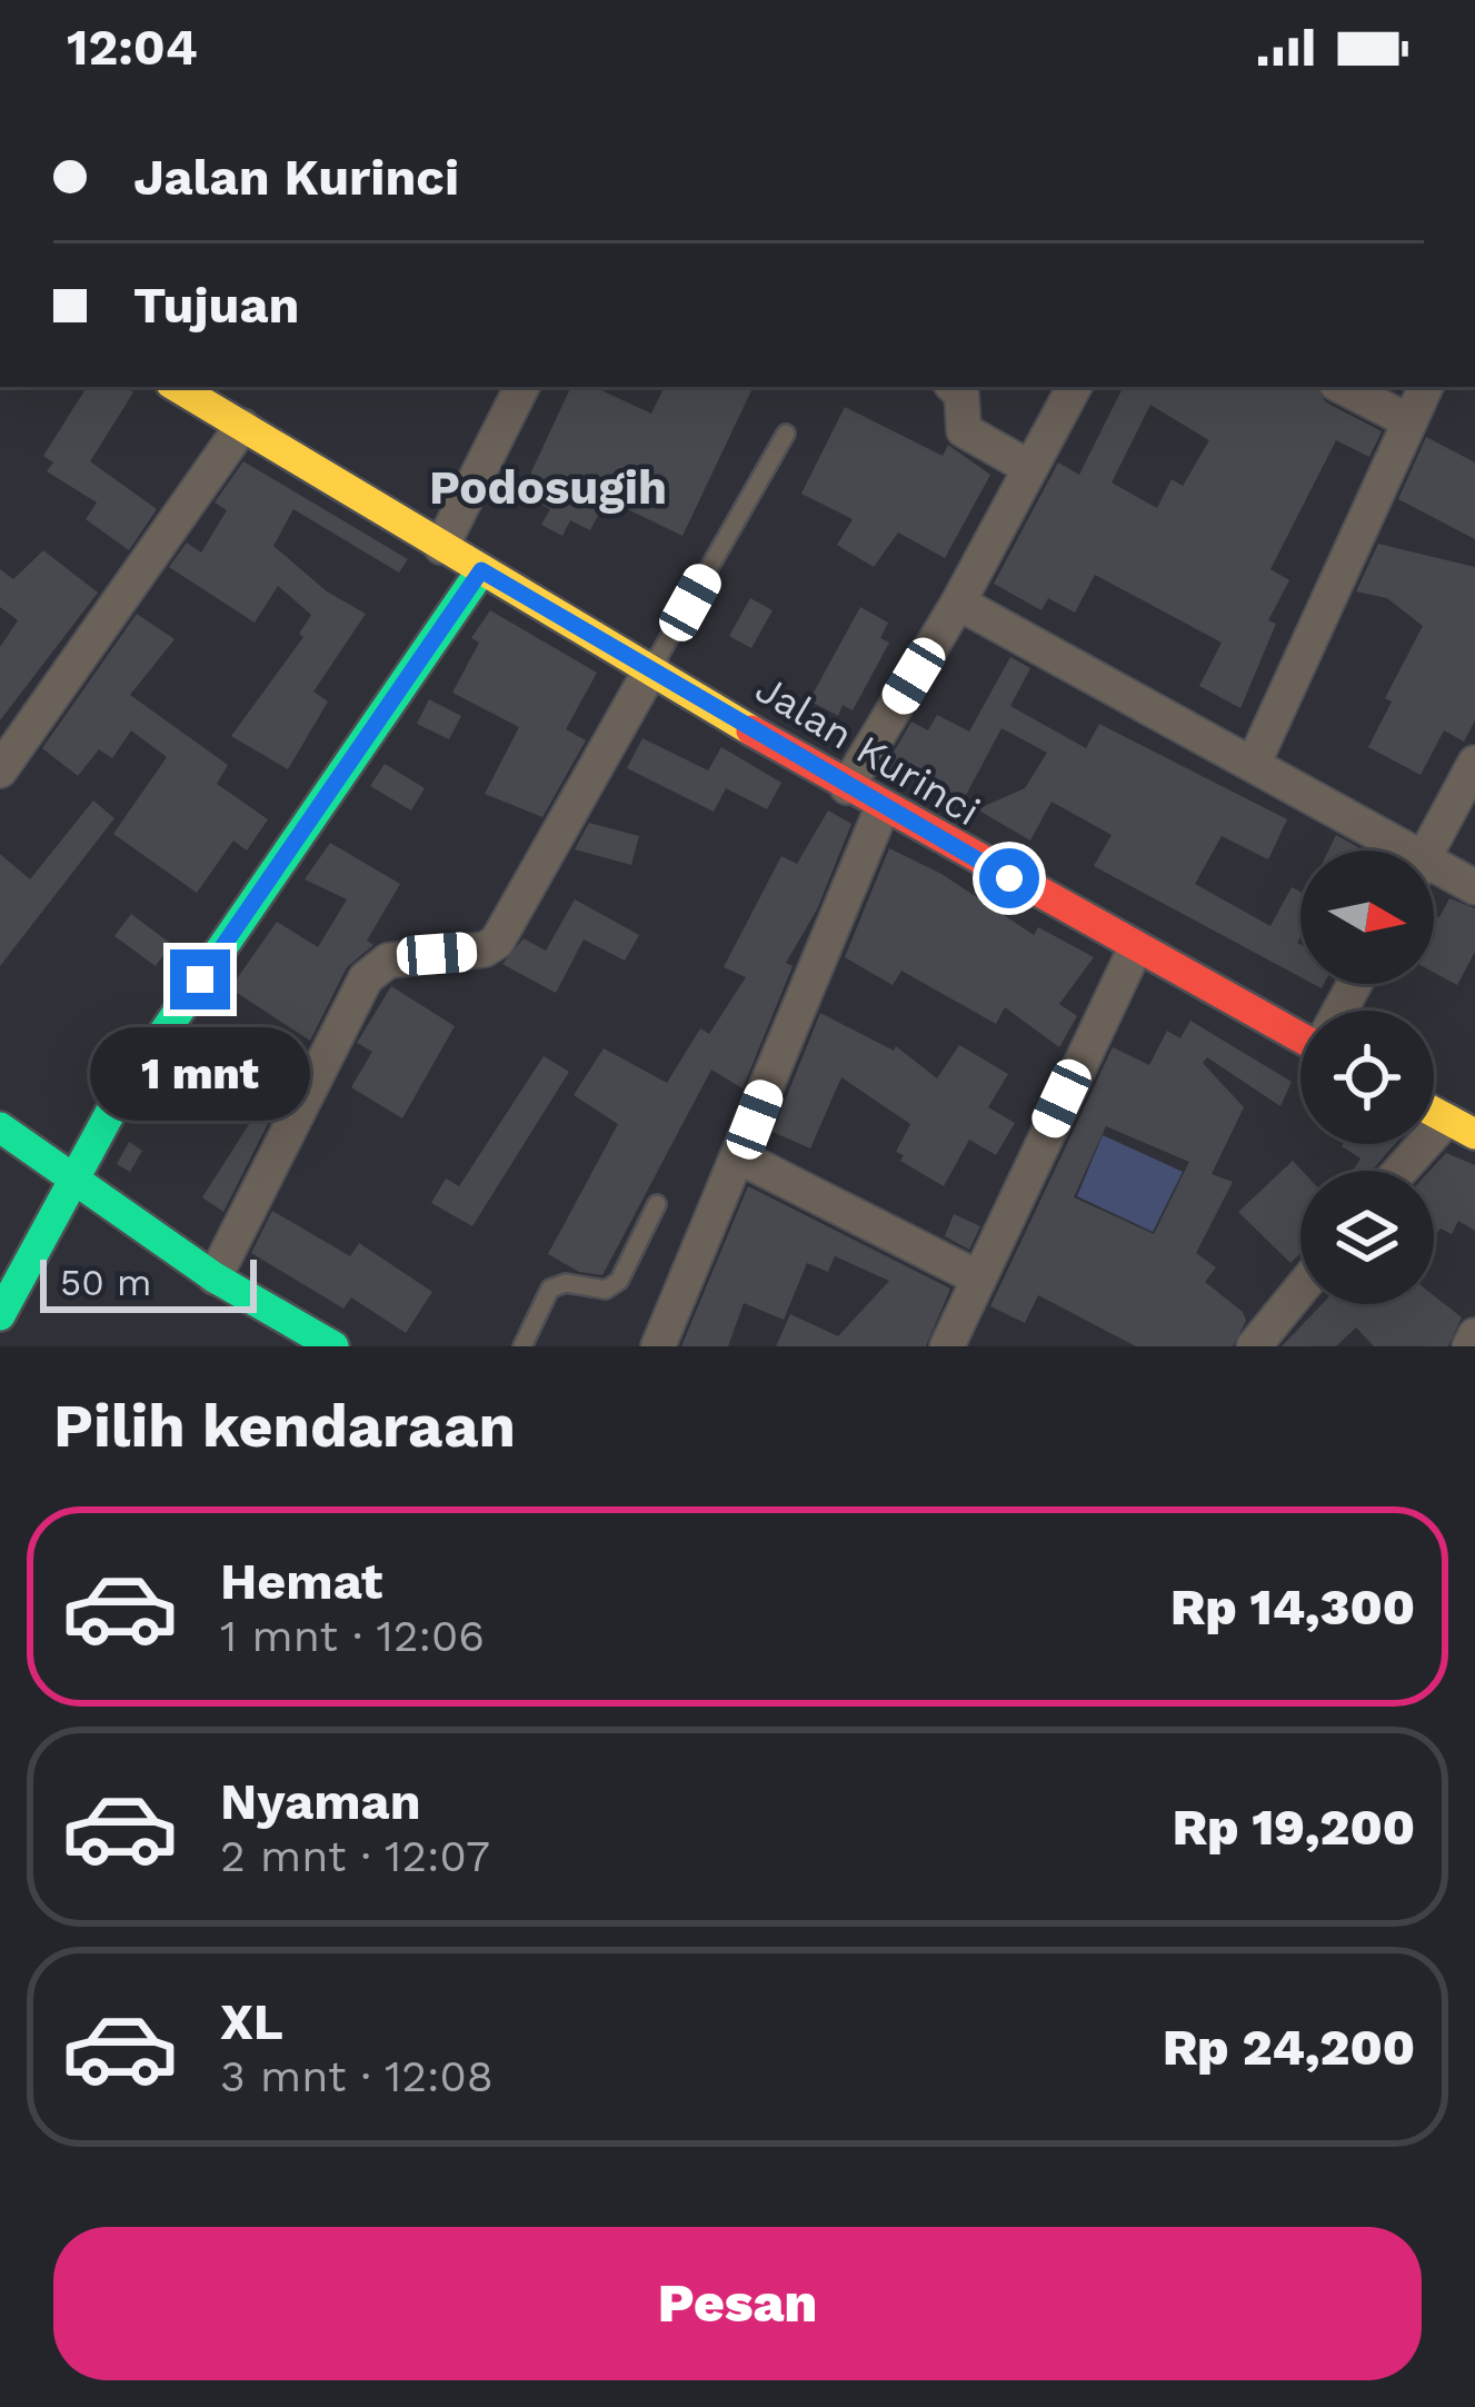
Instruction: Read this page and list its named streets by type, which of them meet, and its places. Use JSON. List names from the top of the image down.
{
  "streets": {
    "main road": ["Jalan Kurinci"]
  },
  "districts": ["Podosugih"],
  "scale_bar": "50 m",
  "north": "right",
  "page": {
    "status": "12:04",
    "banner": ["Jalan Kurinci", "Tujuan"],
    "bubble": "1 mnt",
    "scale": "50 m",
    "heading": "Pilih kendaraan",
    "list": [
      {
        "name": "Hemat",
        "note": "1 mnt · 12:06",
        "value": "Rp 14,300"
      },
      {
        "name": "Nyaman",
        "note": "2 mnt · 12:07",
        "value": "Rp 19,200"
      },
      {
        "name": "XL",
        "note": "3 mnt · 12:08",
        "value": "Rp 24,200"
      }
    ],
    "buttons": "Pesan"
  }
}
